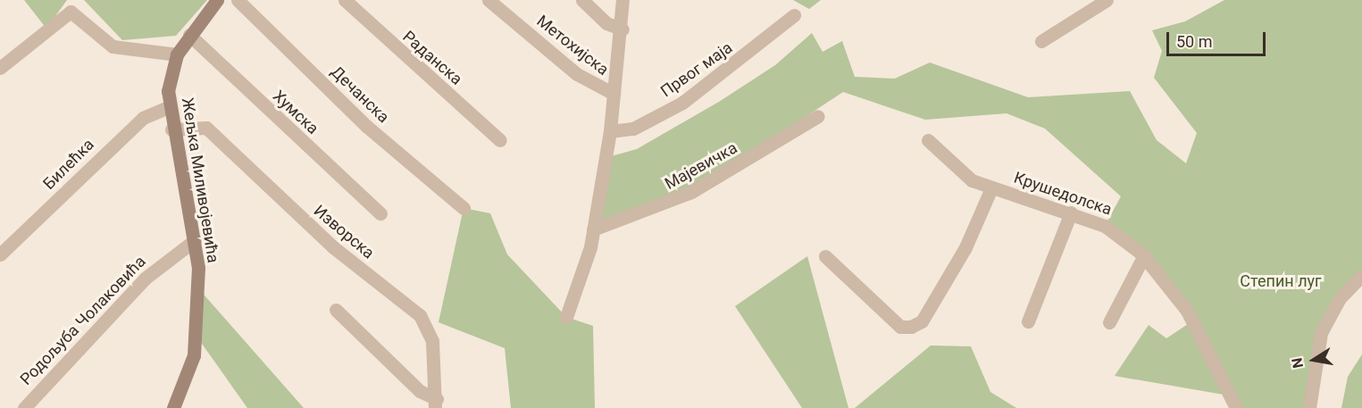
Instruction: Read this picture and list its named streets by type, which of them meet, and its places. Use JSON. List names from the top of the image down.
{
  "streets": {
    "street": [
      "Метохијска",
      "Раданска",
      "Првог маја",
      "Дечанска",
      "Хумска",
      "Билећка",
      "Мајевичка",
      "Жељка Миливојевића",
      "Крушедолска",
      "Изворска",
      "Родољуба Чолаковића"
    ]
  },
  "crossings": [
    ["Хумска", "Жељка Миливојевића"],
    ["Билећка", "Жељка Миливојевића"],
    ["Жељка Миливојевића", "Изворска"],
    ["Жељка Миливојевића", "Родољуба Чолаковића"]
  ],
  "parks": ["Степин луг"],
  "scale_bar": "50 m",
  "north": "left"
}
